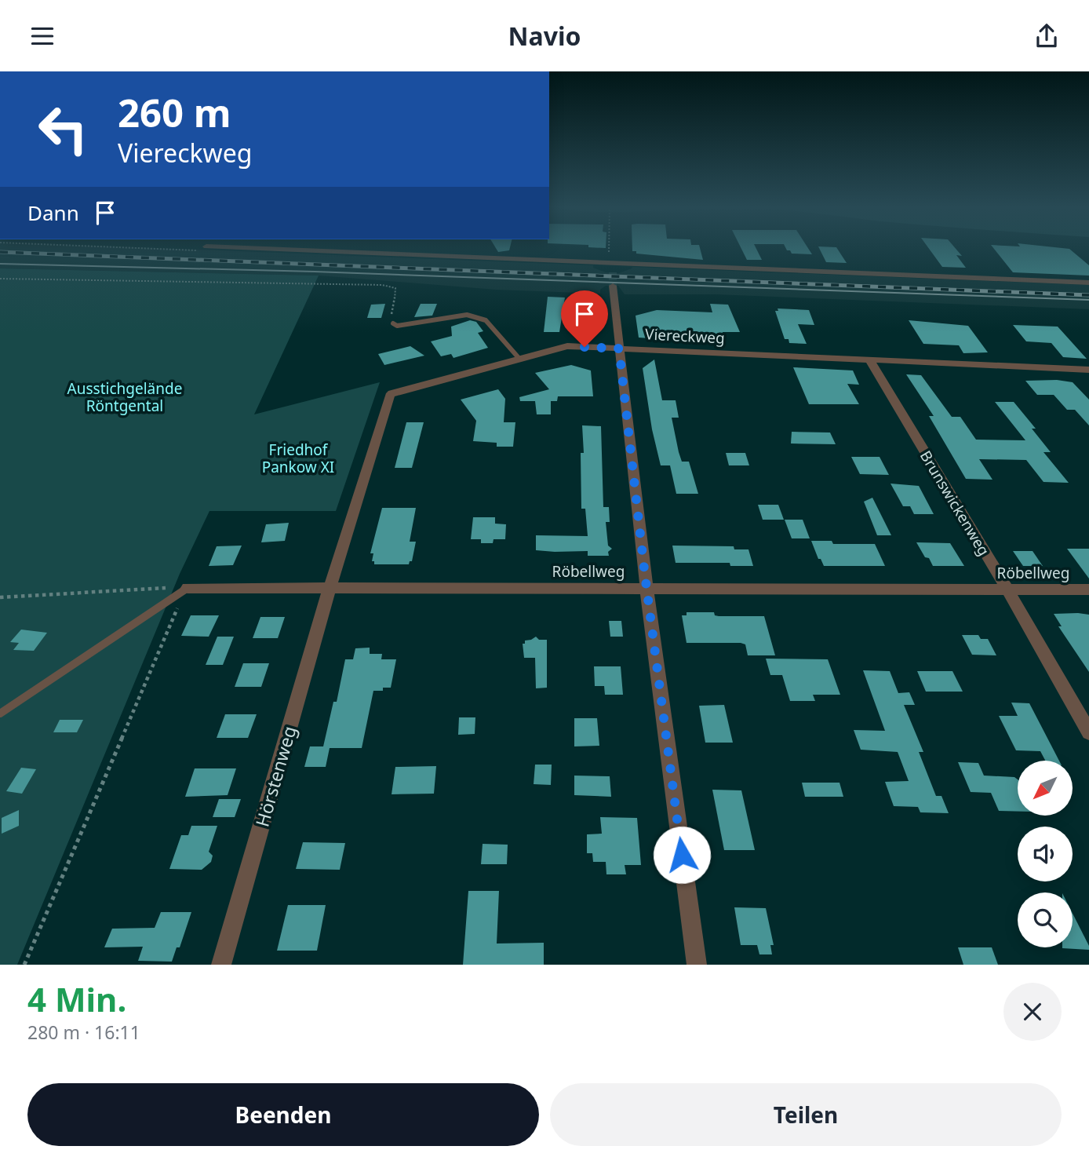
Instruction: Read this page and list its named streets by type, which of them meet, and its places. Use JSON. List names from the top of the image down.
{
  "streets": {
    "street": [
      "Viereckweg",
      "Brunswickenweg",
      "Röbellweg",
      "Hörstenweg"
    ]
  },
  "crossings": [
    ["Viereckweg", "Brunswickenweg"],
    ["Viereckweg", "Röbellweg"],
    ["Viereckweg", "Hörstenweg"],
    ["Brunswickenweg", "Röbellweg"],
    ["Röbellweg", "Hörstenweg"]
  ],
  "parks": ["Ausstichgelände Röntgental", "Friedhof Pankow XI"],
  "north": "bottom left",
  "page": {
    "header": "Navio",
    "turn": ["260 m", "Viereckweg"],
    "then": "Dann",
    "heading": ["4 Min.", "280 m · 16:11"],
    "buttons": ["Beenden", "Teilen"]
  }
}
